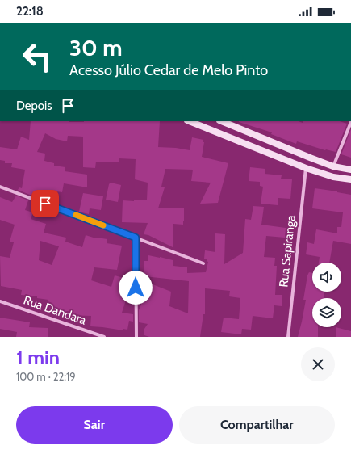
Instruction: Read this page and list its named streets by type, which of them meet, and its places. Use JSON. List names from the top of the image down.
{
  "streets": {
    "street": ["Rua Sapiranga", "Rua Dandara"]
  },
  "page": {
    "status": "22:18",
    "turn": ["30 m", "Acesso Júlio Cedar de Melo Pinto"],
    "then": "Depois",
    "heading": ["1 min", "100 m · 22:19"],
    "buttons": ["Sair", "Compartilhar"]
  }
}
